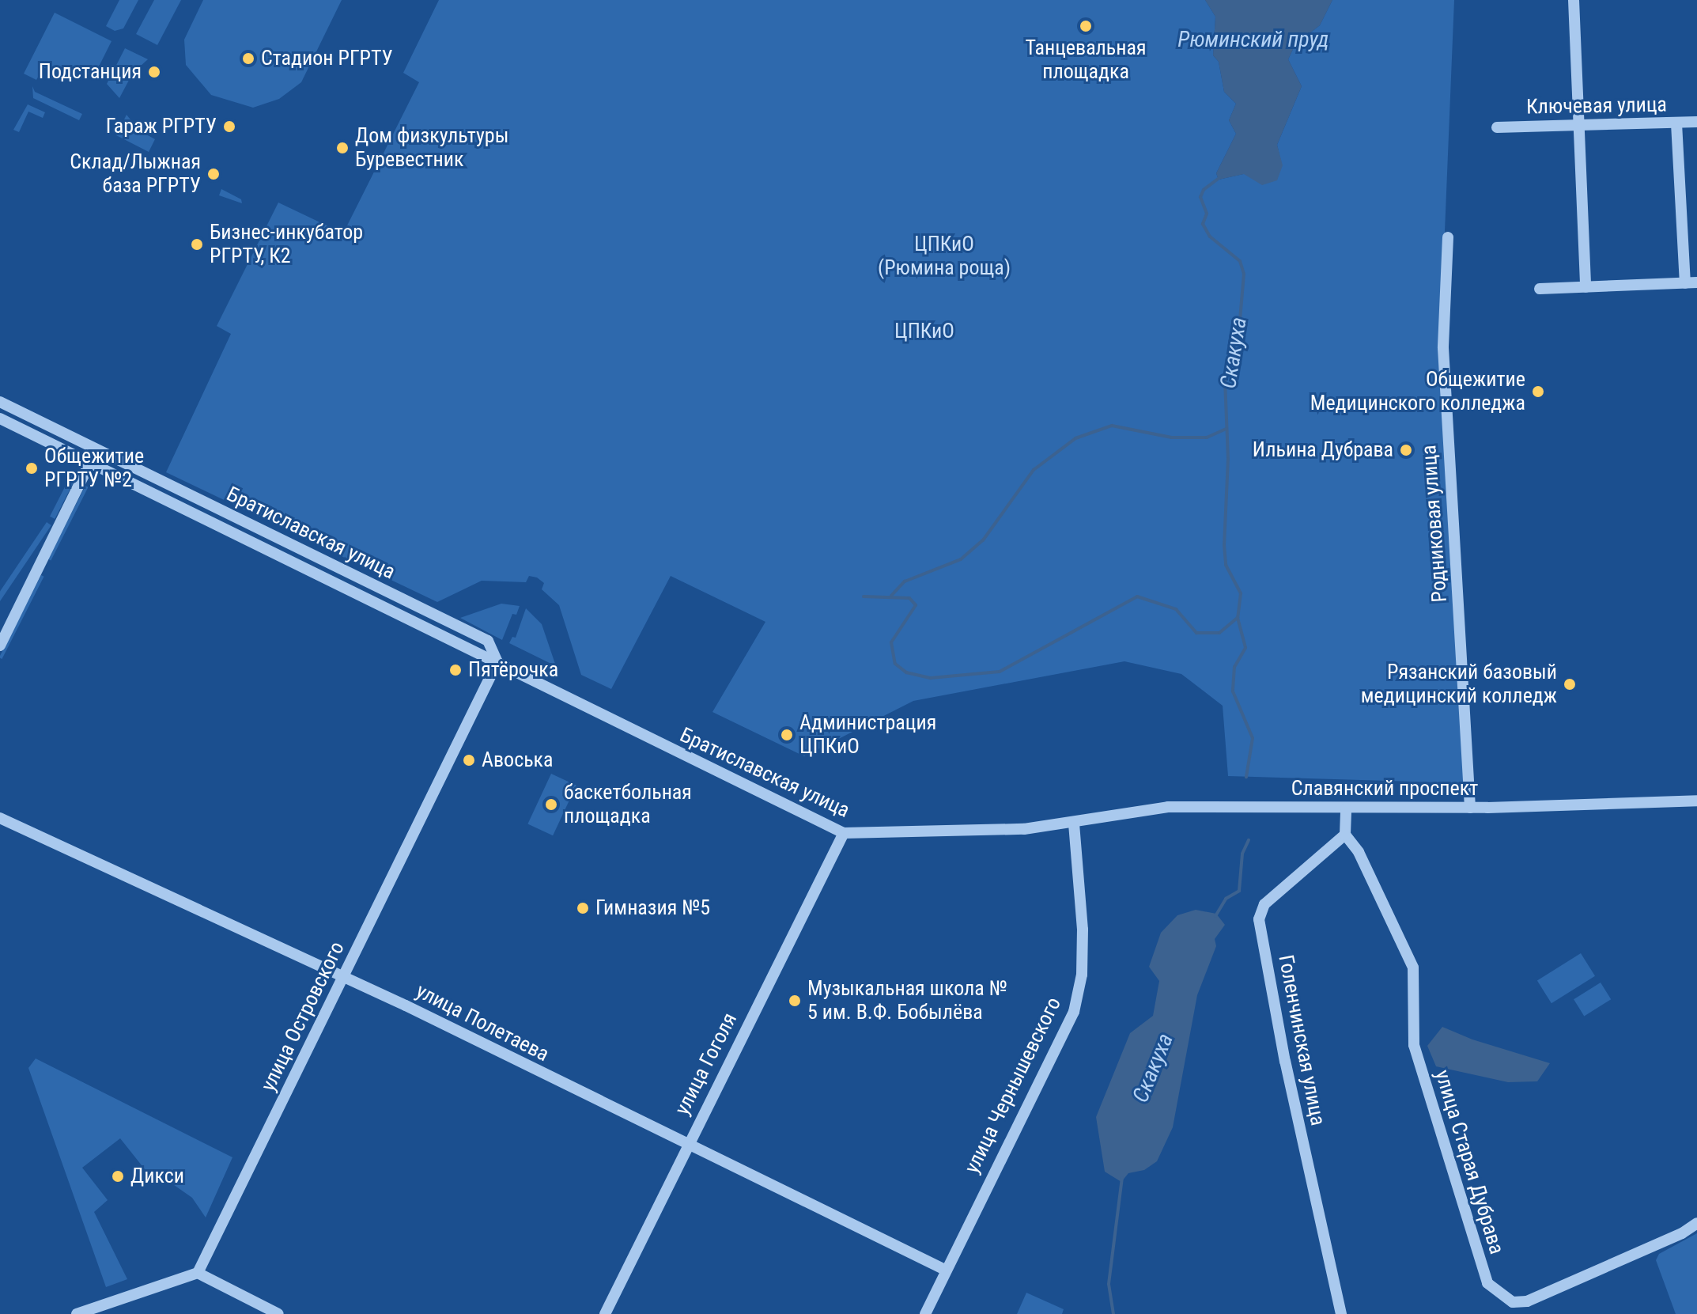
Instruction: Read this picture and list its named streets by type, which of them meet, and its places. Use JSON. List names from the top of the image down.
{
  "streets": {
    "street": [
      "Ключевая улица",
      "Родниковая улица",
      "Братиславская улица",
      "Славянский проспект",
      "улица Островского",
      "улица Полетаева",
      "Голенчинская улица",
      "улица Гоголя",
      "улица Чернышевского",
      "улица Старая Дубрава"
    ]
  },
  "crossings": [
    ["Родниковая улица", "Славянский проспект"],
    ["Братиславская улица", "Славянский проспект"],
    ["Братиславская улица", "улица Островского"],
    ["Братиславская улица", "улица Гоголя"],
    ["Братиславская улица", "улица Чернышевского"],
    ["Славянский проспект", "улица Чернышевского"],
    ["улица Островского", "улица Полетаева"],
    ["улица Полетаева", "улица Гоголя"],
    ["улица Полетаева", "улица Чернышевского"],
    ["Голенчинская улица", "улица Старая Дубрава"]
  ],
  "water": ["Рюминский пруд", "Скакуха"],
  "parks": ["ЦПКиО (Рюмина роща)", "ЦПКиО"],
  "places": [
    "Танцевальная площадка",
    "Стадион РГРТУ",
    "Подстанция",
    "Гараж РГРТУ",
    "Дом физкультуры Буревестник",
    "Склад/Лыжная база РГРТУ",
    "Бизнес-инкубатор РГРТУ, К2",
    "Общежитие Медицинского колледжа",
    "Ильина Дубрава",
    "Общежитие РГРТУ №2",
    "Пятёрочка",
    "Рязанский базовый медицинский колледж",
    "Администрация ЦПКиО",
    "Авоська",
    "баскетбольная площадка",
    "Гимназия №5",
    "Музыкальная школа № 5 им. В.Ф. Бобылёва",
    "Дикси"
  ]
}
